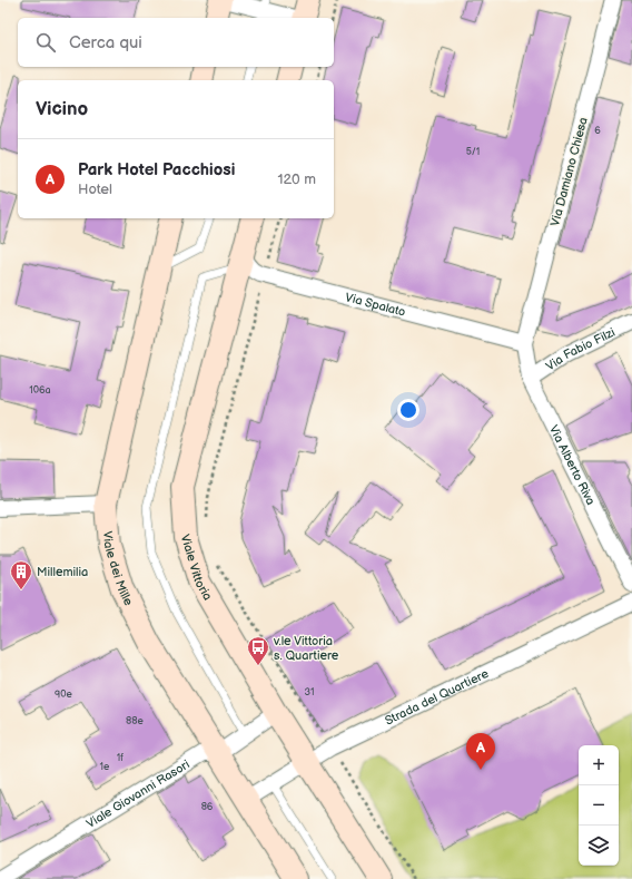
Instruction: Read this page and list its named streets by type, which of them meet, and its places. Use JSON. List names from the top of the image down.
{
  "streets": {
    "main road": ["Viale dei Mille", "Viale Vittoria"],
    "street": [
      "Via Damiano Chiesa",
      "Via Spalato",
      "Via Fabio Filzi",
      "Via Alberto Riva",
      "Strada del Quartiere",
      "Viale Giovanni Rasori"
    ]
  },
  "crossings": [
    ["Via Damiano Chiesa", "Via Spalato"],
    ["Via Damiano Chiesa", "Via Alberto Riva"],
    ["Via Spalato", "Via Alberto Riva"],
    ["Via Spalato", "Viale Vittoria"],
    ["Via Fabio Filzi", "Via Alberto Riva"],
    ["Viale dei Mille", "Strada del Quartiere"],
    ["Viale dei Mille", "Viale Giovanni Rasori"],
    ["Viale Vittoria", "Strada del Quartiere"],
    ["Viale Vittoria", "Viale Giovanni Rasori"]
  ],
  "places": {
    "building": ["Millemilia"],
    "bus stop": ["v.le Vittoria s. Quartiere"]
  },
  "house_numbers": [
    "6",
    "5/1",
    "106a",
    "31",
    "90e",
    "88e",
    "1f",
    "1e",
    "86"
  ],
  "page": {
    "search": "Cerca qui",
    "heading": "Vicino",
    "list": [
      {
        "mark": "A",
        "name": "Park Hotel Pacchiosi",
        "note": "Hotel",
        "value": "120 m"
      }
    ],
    "pins": "A",
    "map_buttons": ["+", "−"]
  }
}
